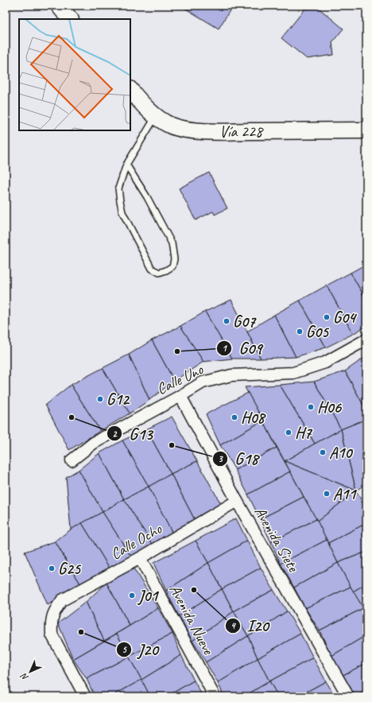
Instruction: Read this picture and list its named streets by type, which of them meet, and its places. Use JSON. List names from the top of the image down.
{
  "streets": {
    "main road": ["Vía 228"],
    "street": [
      "Calle Uno",
      "Avenida Siete",
      "Calle Ocho",
      "Avenida Nueve"
    ]
  },
  "crossings": [
    ["Calle Uno", "Avenida Siete"],
    ["Avenida Siete", "Calle Ocho"],
    ["Calle Ocho", "Avenida Nueve"]
  ],
  "places": [
    "G04",
    "G07",
    "G05",
    "G09",
    "G12",
    "H06",
    "G13",
    "H08",
    "H7",
    "G18",
    "A10",
    "A11",
    "G25",
    "I20",
    "J01",
    "J20"
  ],
  "north": "bottom left"
}
